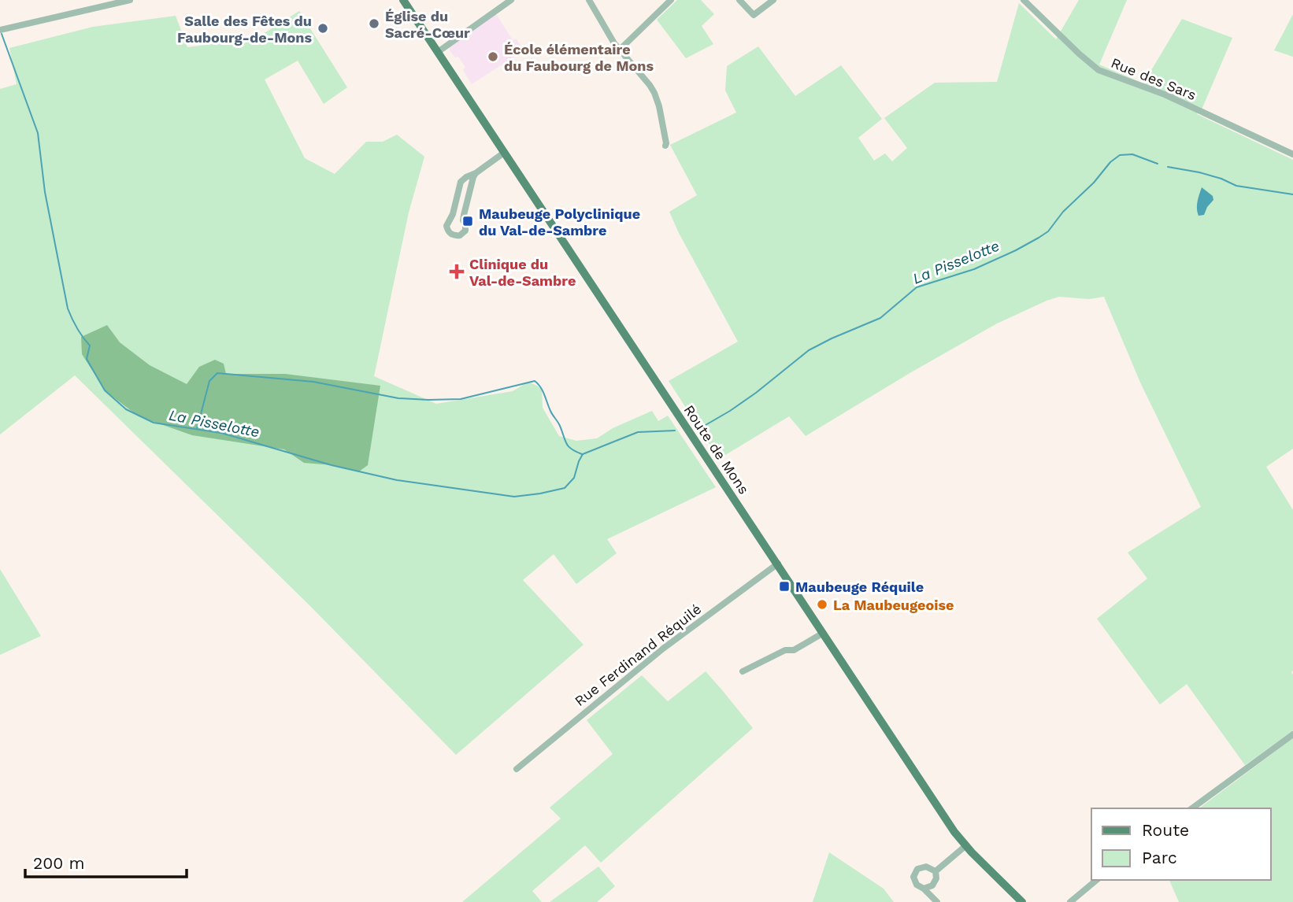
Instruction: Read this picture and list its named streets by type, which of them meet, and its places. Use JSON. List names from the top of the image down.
{
  "streets": {
    "main road": ["Route de Mons"],
    "street": ["Rue des Sars", "Rue Ferdinand Réquilé"]
  },
  "crossings": [
    ["Route de Mons", "Rue Ferdinand Réquilé"]
  ],
  "water": ["La Pisselotte"],
  "places": {
    "other": [
      "Église du Sacré-Cœur",
      "Salle des Fêtes du Faubourg-de-Mons",
      "École élémentaire du Faubourg de Mons",
      "La Maubeugeoise"
    ],
    "transit": ["Maubeuge Polyclinique du Val-de-Sambre", "Maubeuge Réquile"],
    "health": ["Clinique du Val-de-Sambre"]
  },
  "legend": ["Route", "Parc"],
  "scale_bar": "200 m"
}
